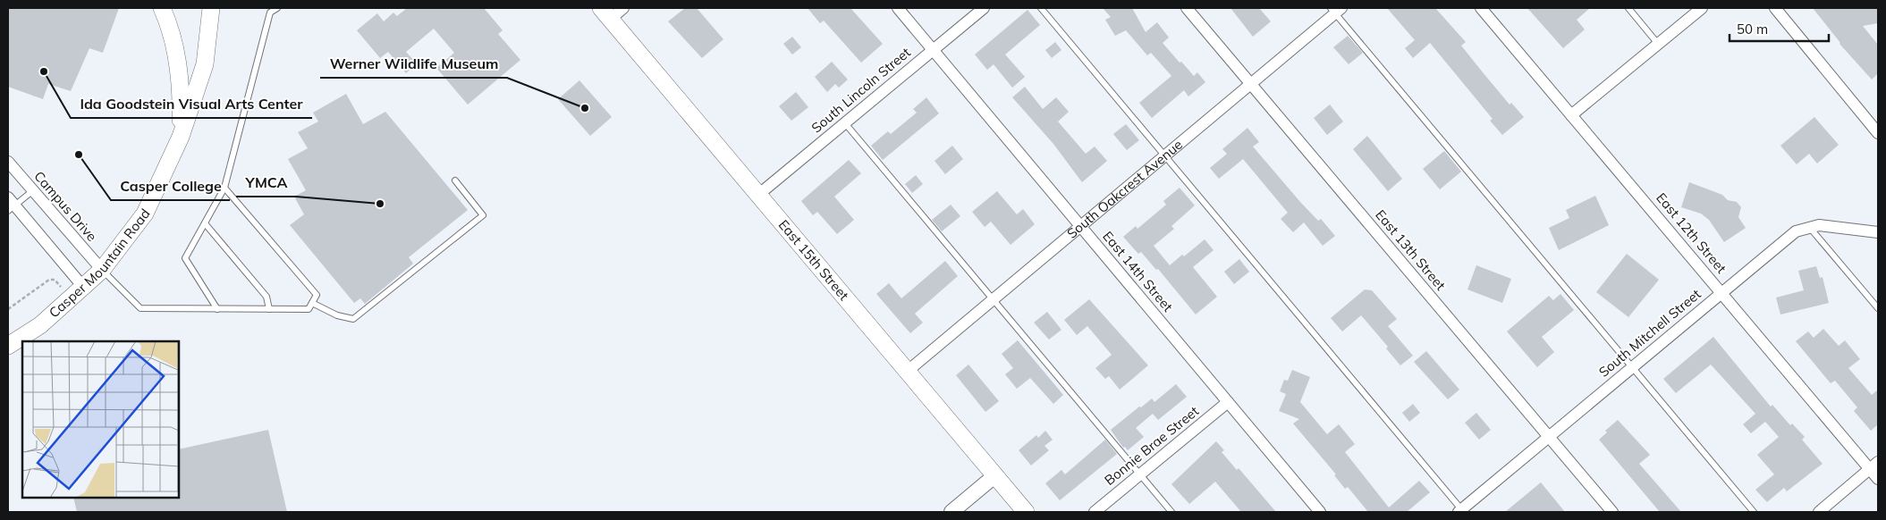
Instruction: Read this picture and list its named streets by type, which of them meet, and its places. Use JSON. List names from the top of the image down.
{
  "streets": {
    "main road": ["East 15th Street", "Casper Mountain Road"],
    "street": [
      "South Lincoln Street",
      "South Oakcrest Avenue",
      "Campus Drive",
      "East 12th Street",
      "East 13th Street",
      "East 14th Street",
      "South Mitchell Street",
      "Bonnie Brae Street"
    ]
  },
  "crossings": [
    ["South Lincoln Street", "East 15th Street"],
    ["South Lincoln Street", "East 14th Street"],
    ["South Oakcrest Avenue", "East 13th Street"],
    ["South Oakcrest Avenue", "East 15th Street"],
    ["South Oakcrest Avenue", "East 14th Street"],
    ["Campus Drive", "Casper Mountain Road"],
    ["East 12th Street", "South Mitchell Street"],
    ["East 13th Street", "South Mitchell Street"],
    ["East 14th Street", "Bonnie Brae Street"]
  ],
  "places": [
    "Ida Goodstein Visual Arts Center",
    "Werner Wildlife Museum",
    "Casper College",
    "YMCA"
  ],
  "scale_bar": "50 m"
}
